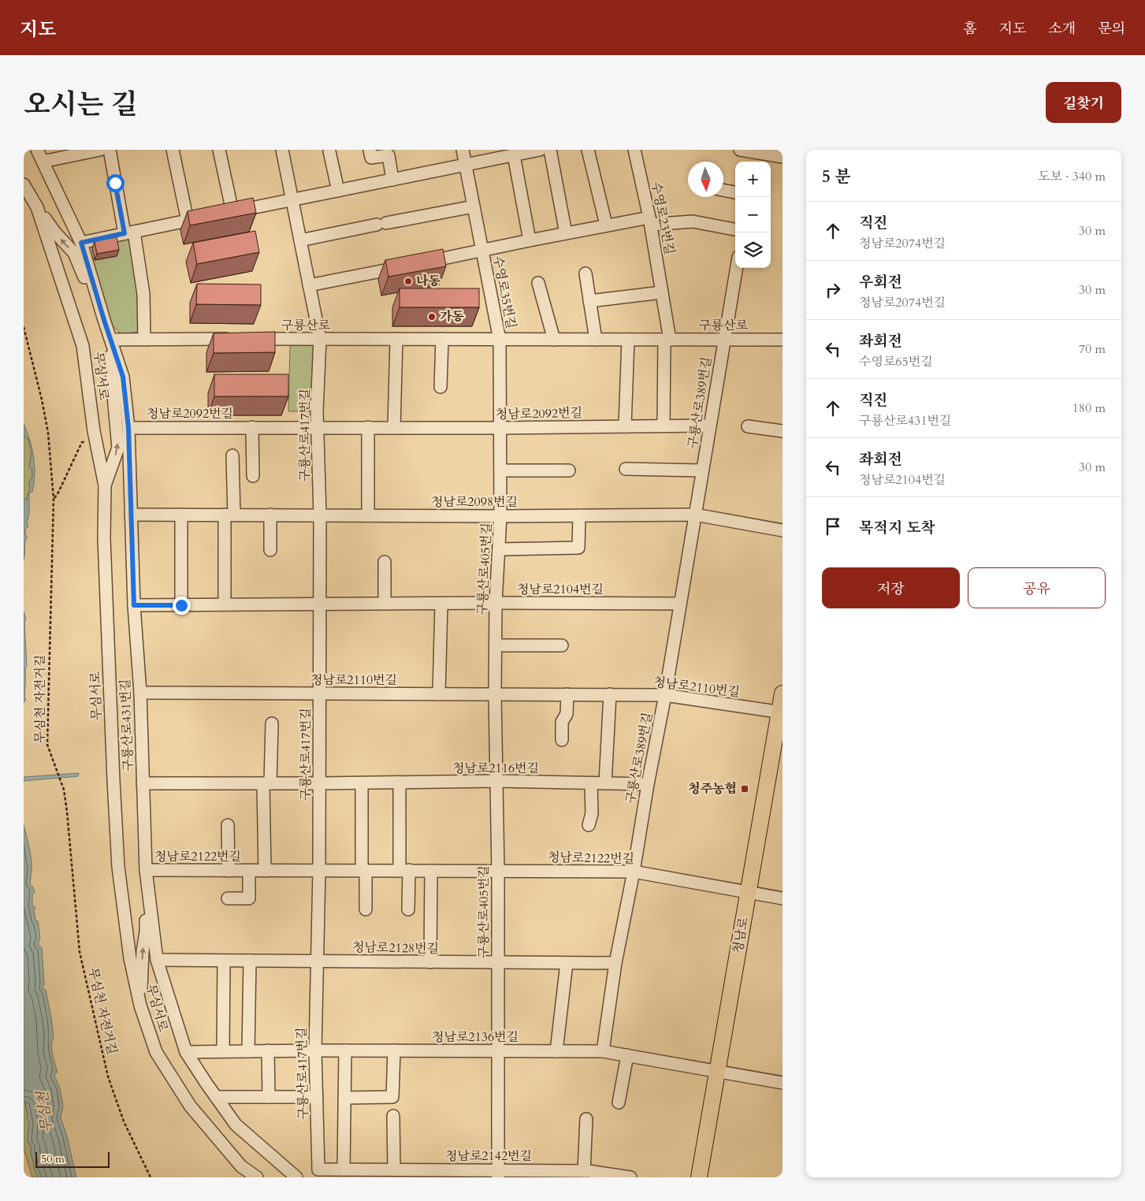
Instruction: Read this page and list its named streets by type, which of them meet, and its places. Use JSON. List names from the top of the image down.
{
  "streets": {
    "main road": ["청남로"],
    "street": [
      "수영로23번길",
      "수영로35번길",
      "구룡산로",
      "무심서로",
      "구룡산로389번길",
      "청남로2092번길",
      "구룡산로417번길",
      "청남로2098번길",
      "구룡산로405번길",
      "청남로2104번길",
      "청남로2110번길",
      "구룡산로431번길",
      "청남로2116번길",
      "청남로2122번길",
      "청남로2128번길",
      "청남로2136번길",
      "청남로2142번길"
    ],
    "path": ["무심천 자전거길"]
  },
  "crossings": [
    ["수영로23번길", "구룡산로"],
    ["수영로35번길", "구룡산로"],
    ["수영로35번길", "구룡산로417번길"],
    ["수영로35번길", "구룡산로405번길"],
    ["구룡산로", "구룡산로389번길"],
    ["구룡산로", "구룡산로417번길"],
    ["구룡산로", "구룡산로405번길"],
    ["구룡산로389번길", "청남로2092번길"],
    ["구룡산로389번길", "청남로2098번길"],
    ["구룡산로389번길", "청남로2104번길"],
    ["구룡산로389번길", "청남로2110번길"],
    ["구룡산로389번길", "청남로2116번길"],
    ["구룡산로389번길", "청남로2122번길"],
    ["구룡산로389번길", "청남로2128번길"],
    ["구룡산로389번길", "청남로2136번길"],
    ["청남로2092번길", "구룡산로417번길"],
    ["청남로2092번길", "구룡산로405번길"],
    ["청남로2092번길", "구룡산로431번길"],
    ["구룡산로417번길", "청남로2098번길"],
    ["구룡산로417번길", "청남로2104번길"],
    ["구룡산로417번길", "청남로2110번길"],
    ["구룡산로417번길", "청남로2116번길"],
    ["구룡산로417번길", "청남로2122번길"],
    ["구룡산로417번길", "청남로2128번길"],
    ["구룡산로417번길", "청남로2136번길"],
    ["구룡산로417번길", "청남로2142번길"],
    ["청남로2098번길", "구룡산로405번길"],
    ["청남로2098번길", "구룡산로431번길"],
    ["구룡산로405번길", "청남로2104번길"],
    ["구룡산로405번길", "청남로2110번길"],
    ["구룡산로405번길", "청남로2116번길"],
    ["구룡산로405번길", "청남로2122번길"],
    ["구룡산로405번길", "청남로2128번길"],
    ["구룡산로405번길", "청남로2136번길"],
    ["구룡산로405번길", "청남로2142번길"],
    ["청남로2104번길", "구룡산로431번길"],
    ["청남로2110번길", "구룡산로431번길"],
    ["청남로2110번길", "청남로"],
    ["구룡산로431번길", "청남로2116번길"],
    ["구룡산로431번길", "청남로2122번길"],
    ["구룡산로431번길", "청남로2128번길"],
    ["구룡산로431번길", "청남로2136번길"],
    ["청남로2122번길", "청남로"],
    ["청남로", "청남로2136번길"]
  ],
  "water": ["무심천"],
  "places": {
    "other": ["나동", "가동"],
    "transit": ["청주농협"]
  },
  "scale_bar": "50 m",
  "north": "bottom",
  "page": {
    "header": "지도",
    "nav": [
      "홈",
      "지도",
      "소개",
      "문의"
    ],
    "title": "오시는 길",
    "buttons": [
      "길찾기",
      ["저장", "공유"]
    ],
    "heading": ["5 분", "도보 · 340 m"],
    "map_buttons": ["+", "−"],
    "list": [
      ["직진", "청남로2074번길", "30 m"],
      ["우회전", "청남로2074번길", "30 m"],
      ["좌회전", "수영로65번길", "70 m"],
      ["직진", "구룡산로431번길", "180 m"],
      ["좌회전", "청남로2104번길", "30 m"],
      "목적지 도착"
    ],
    "scale": "50 m"
  }
}
